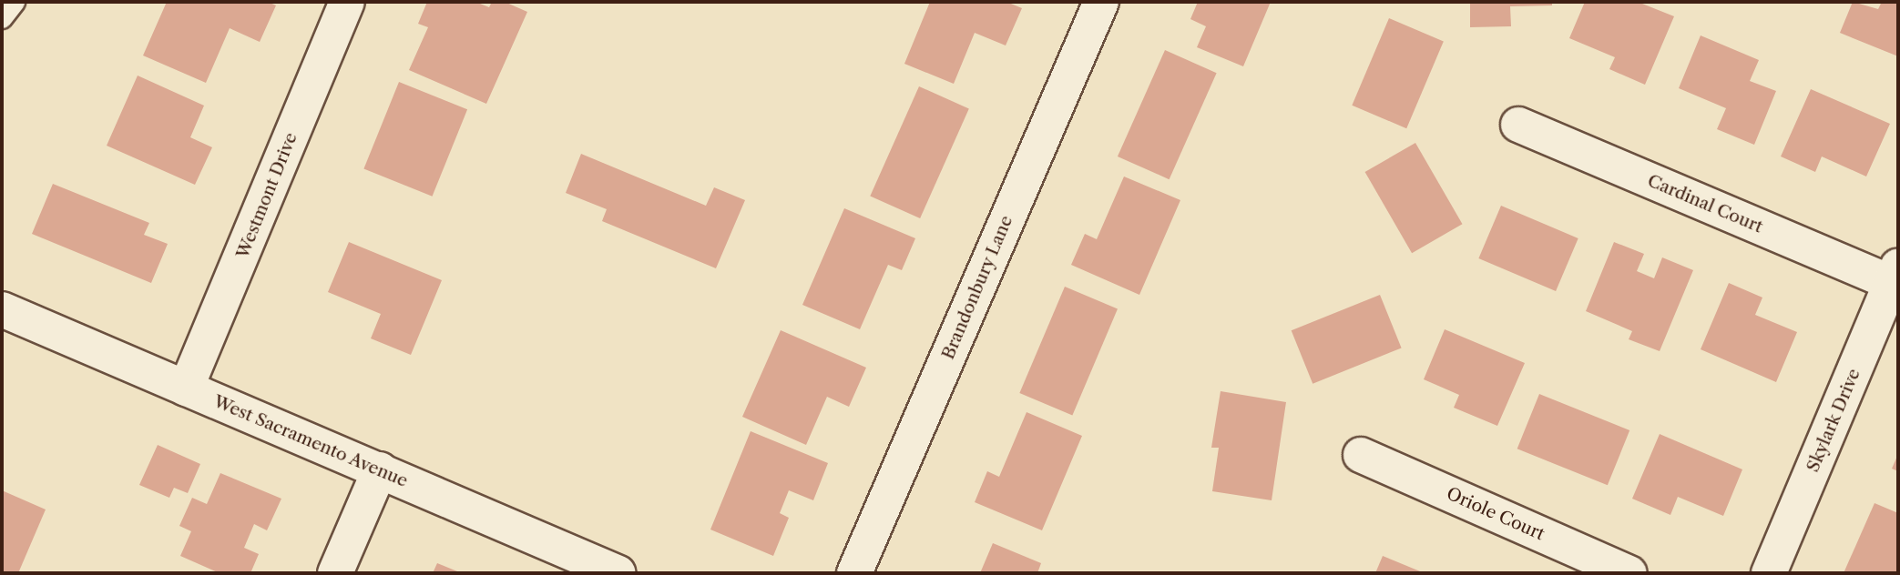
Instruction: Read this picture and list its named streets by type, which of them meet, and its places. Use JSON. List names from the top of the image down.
{
  "streets": {
    "street": [
      "Westmont Drive",
      "Cardinal Court",
      "Brandonbury Lane",
      "Skylark Drive",
      "West Sacramento Avenue",
      "Oriole Court"
    ]
  },
  "crossings": [
    ["Westmont Drive", "West Sacramento Avenue"],
    ["Cardinal Court", "Skylark Drive"]
  ]
}
